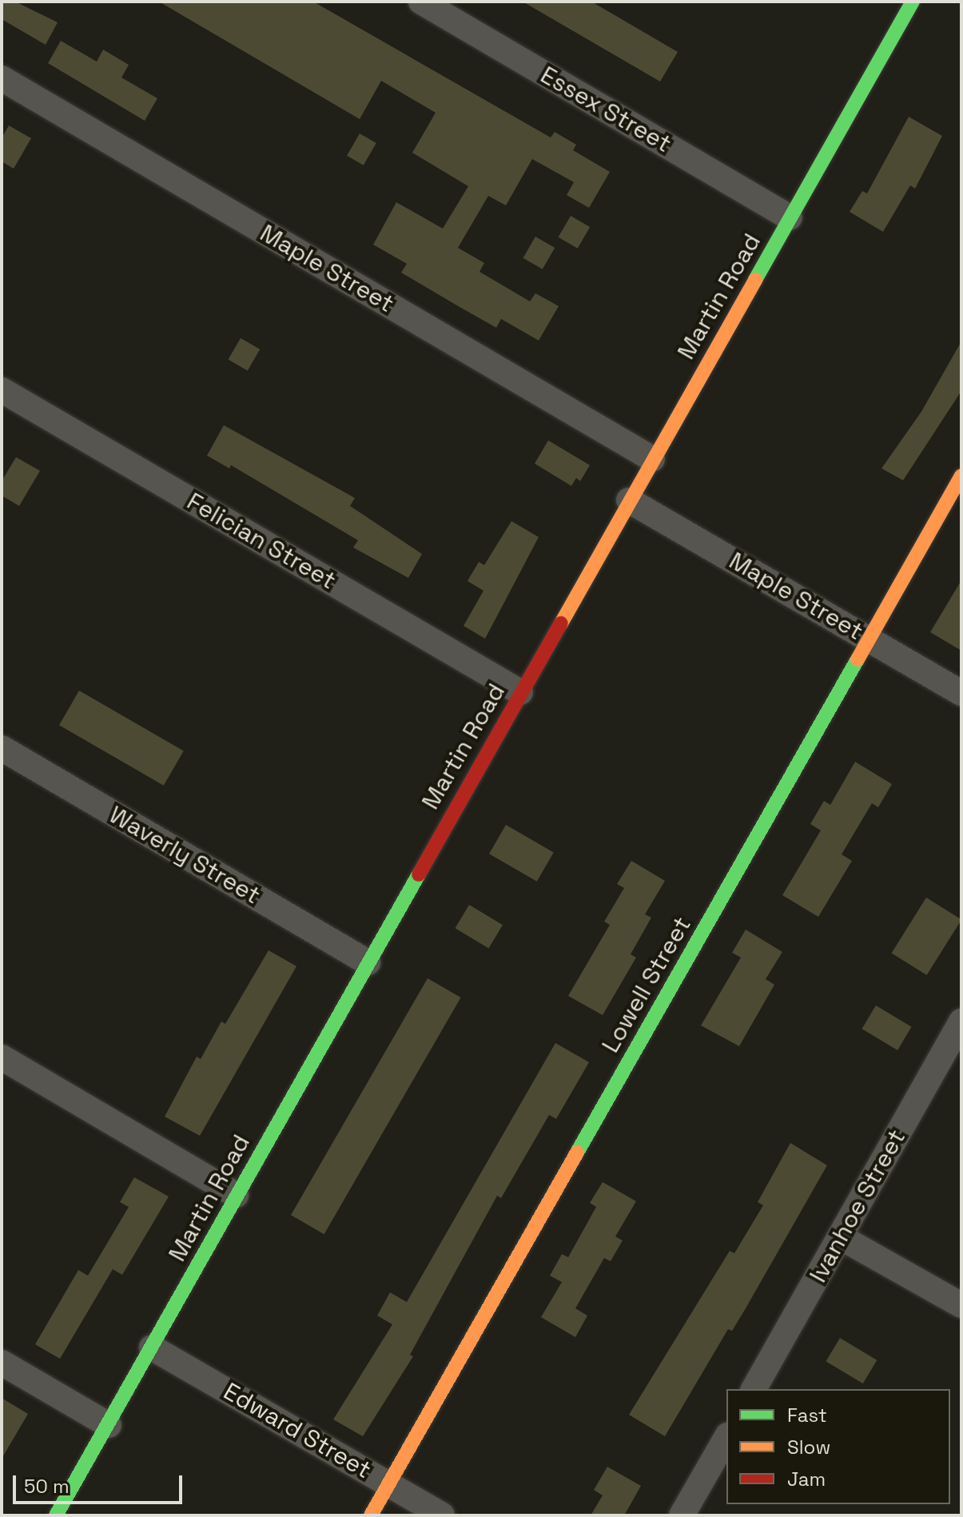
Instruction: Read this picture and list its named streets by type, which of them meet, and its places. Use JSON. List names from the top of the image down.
{
  "streets": {
    "street": [
      "Essex Street",
      "Maple Street",
      "Martin Road",
      "Felician Street",
      "Waverly Street",
      "Lowell Street",
      "Ivanhoe Street",
      "Edward Street"
    ]
  },
  "crossings": [
    ["Essex Street", "Martin Road"],
    ["Maple Street", "Martin Road"],
    ["Maple Street", "Lowell Street"],
    ["Martin Road", "Felician Street"],
    ["Martin Road", "Waverly Street"],
    ["Martin Road", "Edward Street"],
    ["Lowell Street", "Edward Street"]
  ],
  "legend": ["Fast", "Slow", "Jam"],
  "scale_bar": "50 m"
}
